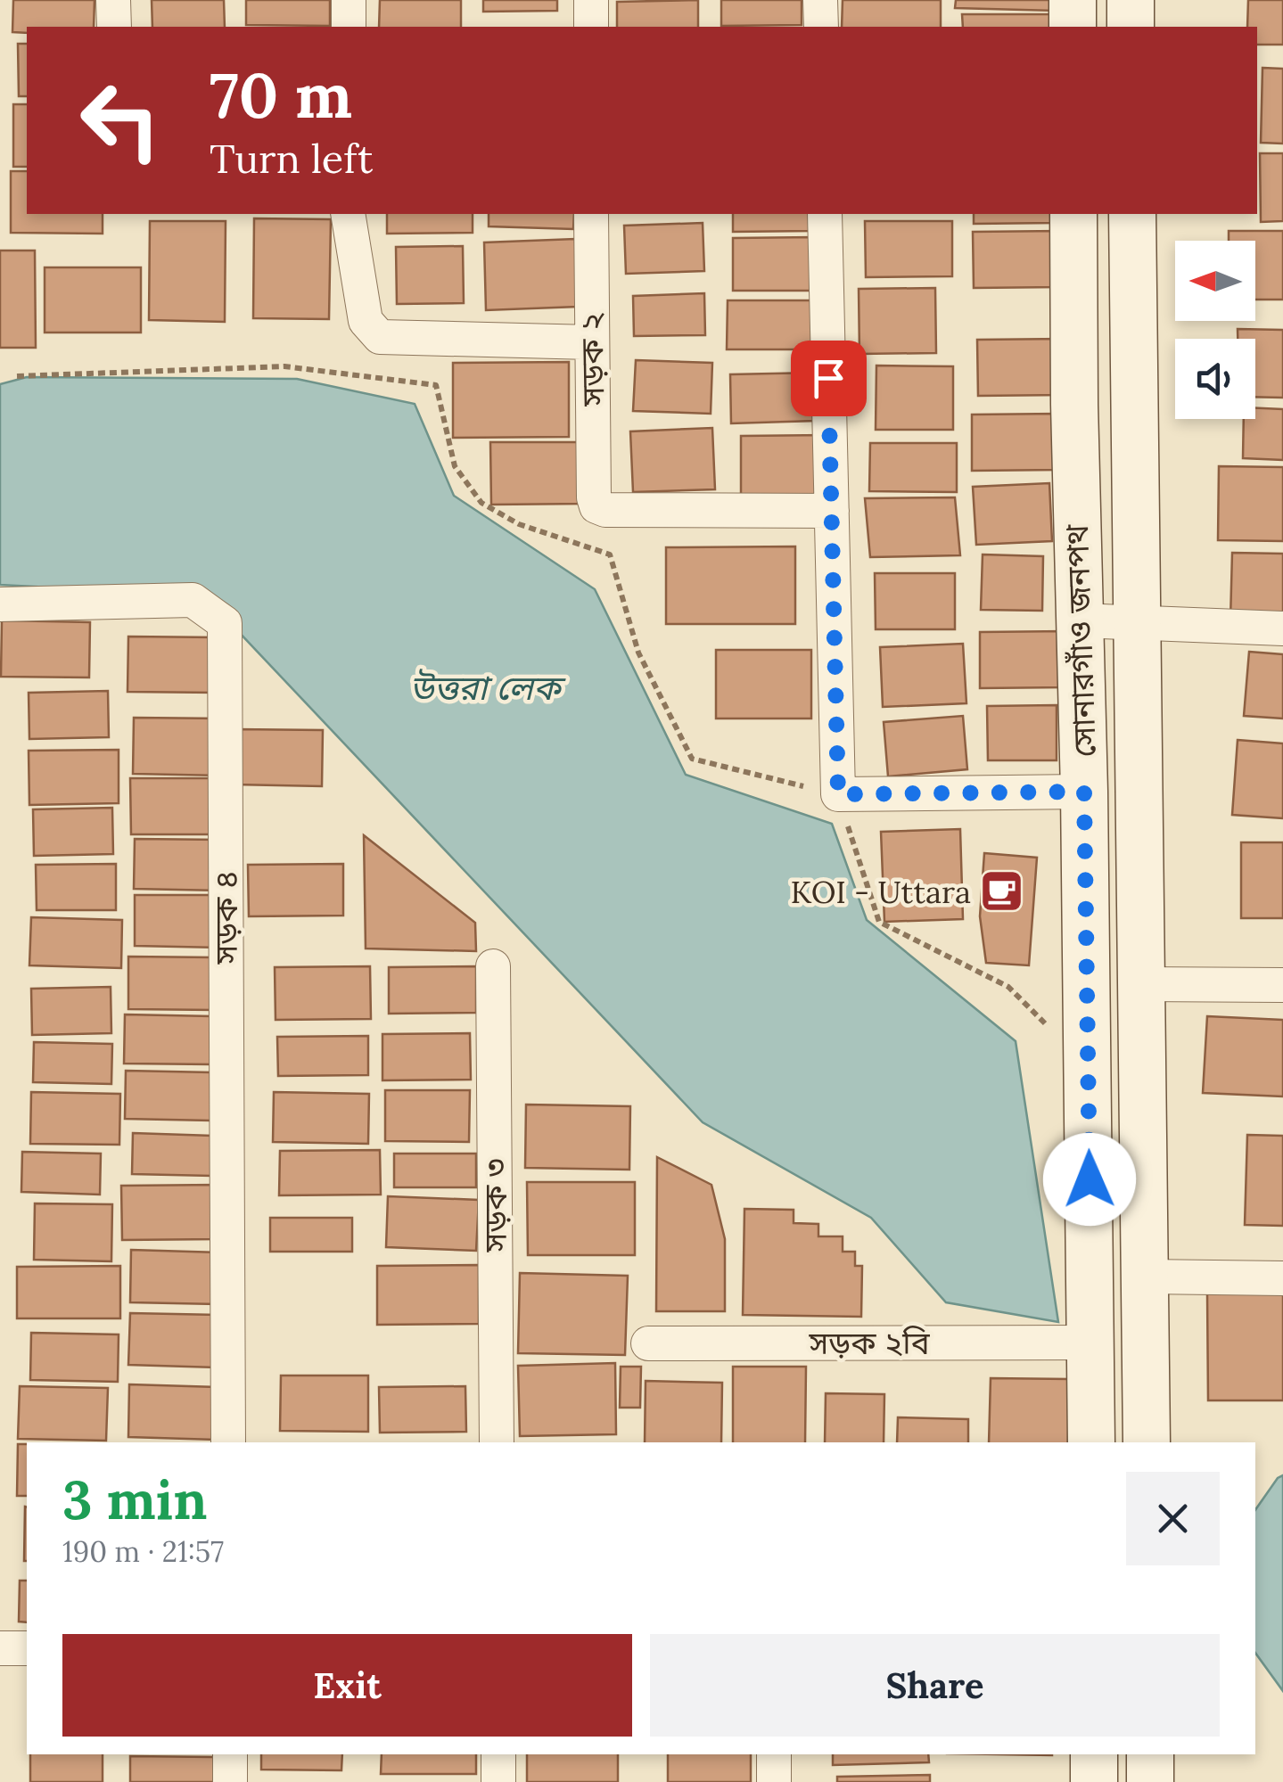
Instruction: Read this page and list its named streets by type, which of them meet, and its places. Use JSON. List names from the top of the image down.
{
  "streets": {
    "main road": ["সোনারগাঁও জনপথ"],
    "street": [
      "সড়ক ২",
      "সড়ক ৪",
      "সড়ক ৩",
      "সড়ক ২বি"
    ]
  },
  "crossings": [
    ["সোনারগাঁও জনপথ", "সড়ক ২বি"]
  ],
  "water": ["উত্তরা লেক"],
  "places": {
    "cafe": ["KOI - Uttara"]
  },
  "north": "left",
  "page": {
    "turn": ["70 m", "Turn left"],
    "heading": ["3 min", "190 m · 21:57"],
    "buttons": ["Exit", "Share"]
  }
}
